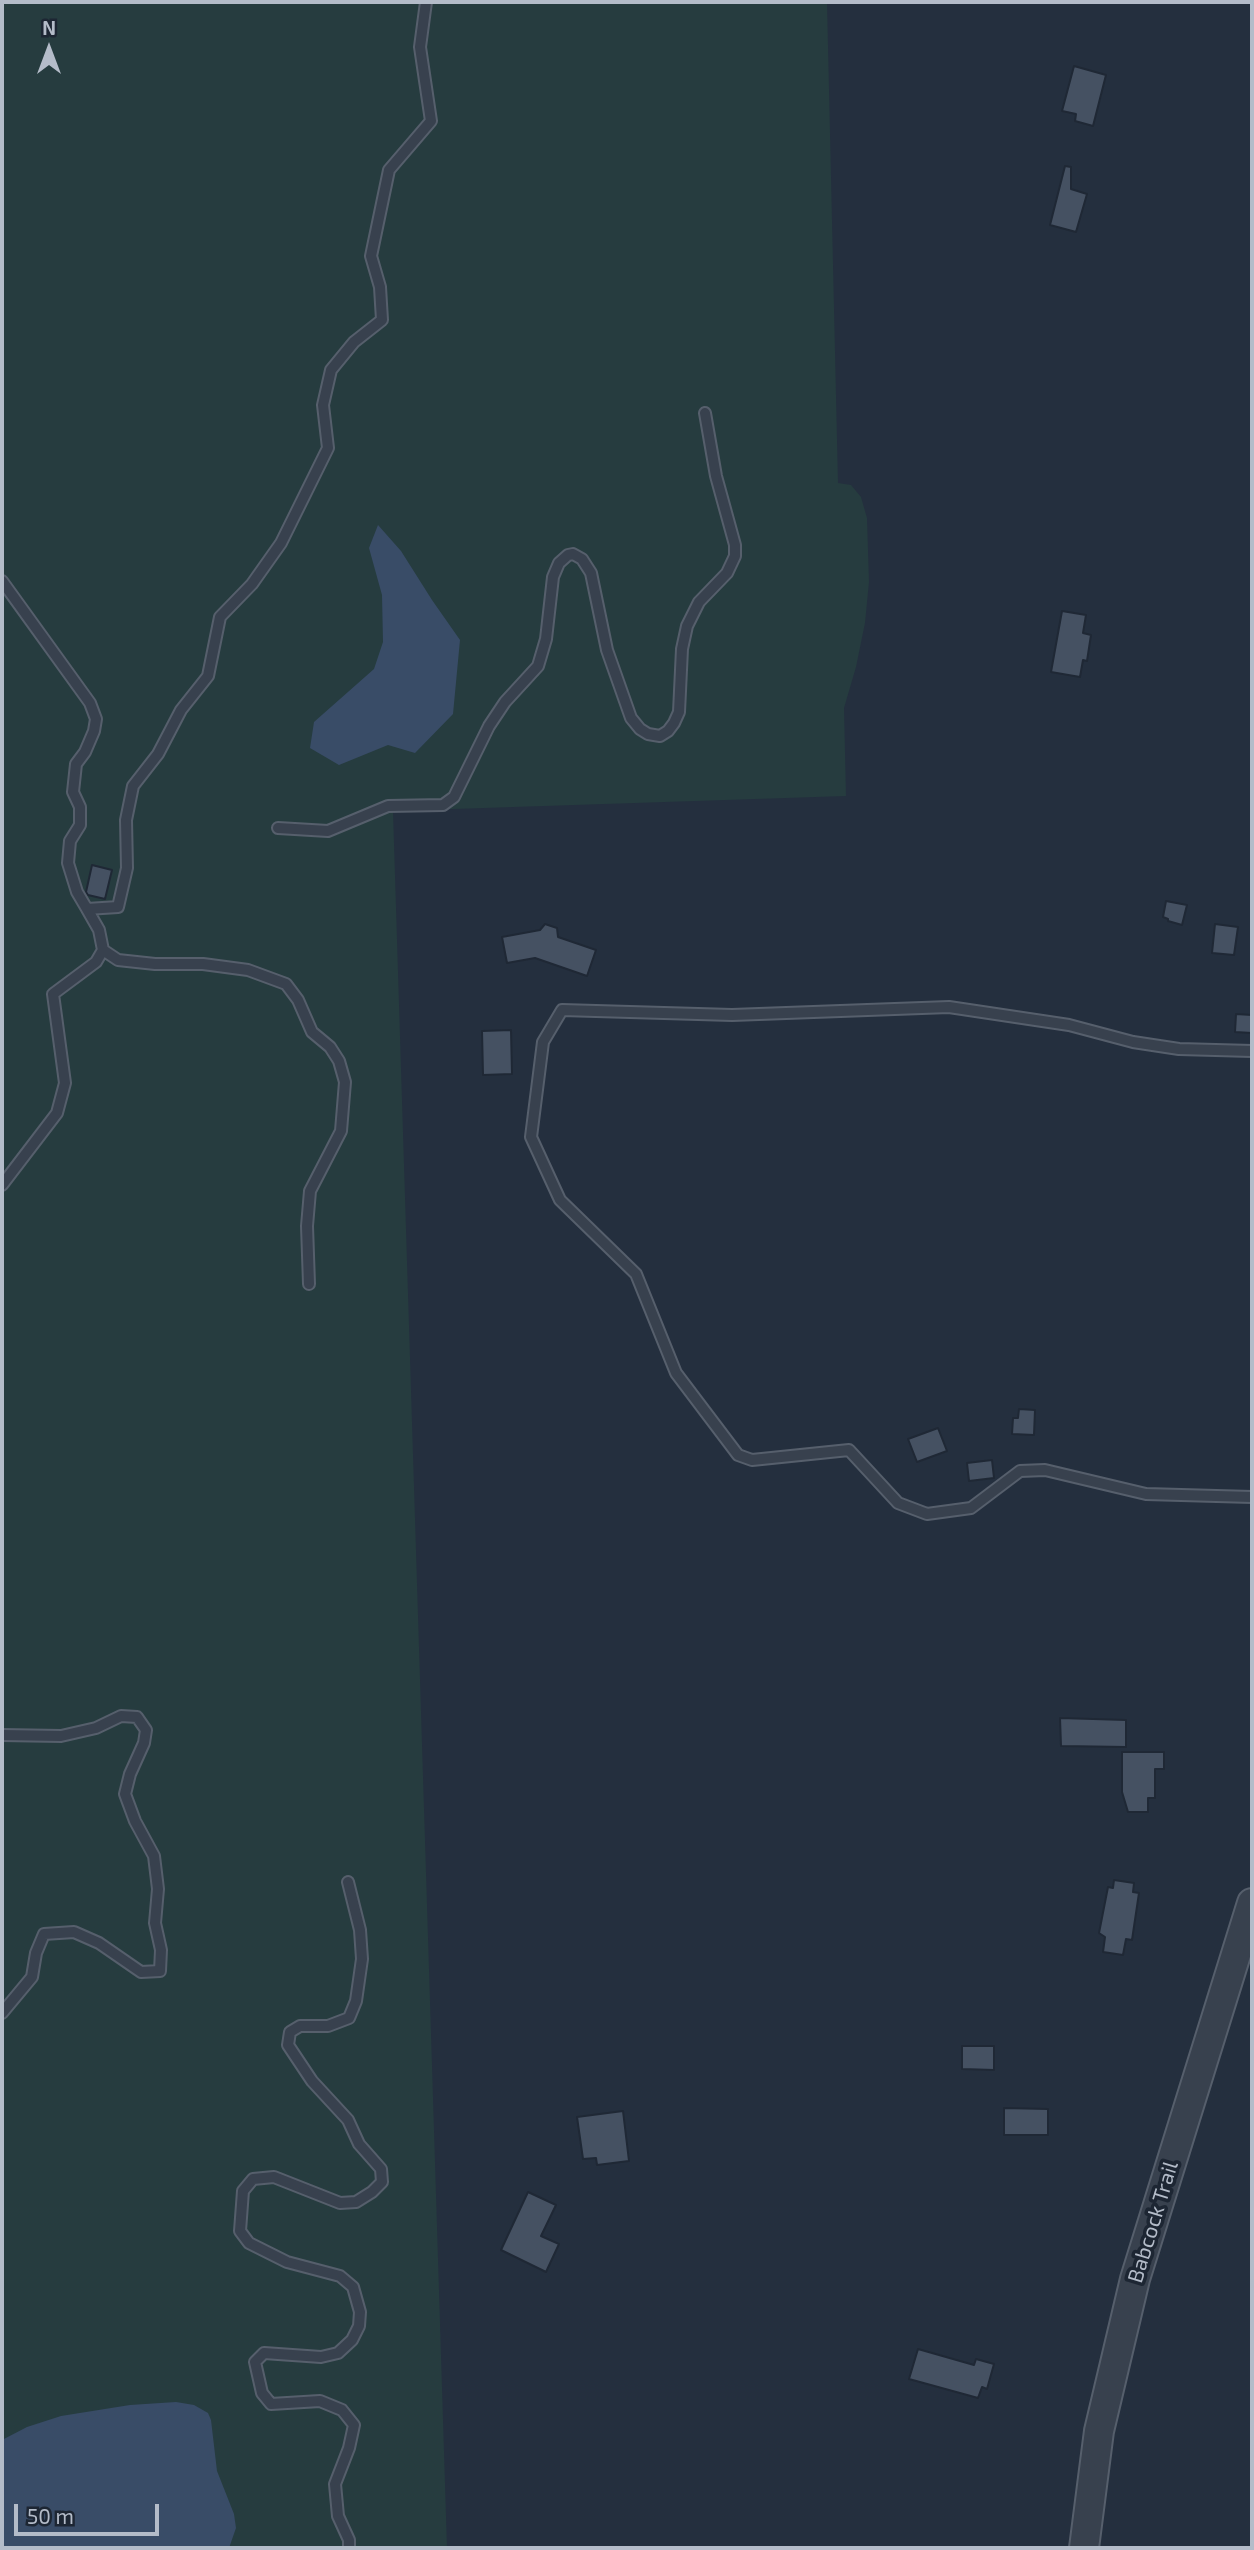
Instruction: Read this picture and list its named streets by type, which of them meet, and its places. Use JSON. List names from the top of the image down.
{
  "streets": {
    "street": ["Babcock Trail"]
  },
  "scale_bar": "50 m",
  "north": "top"
}
